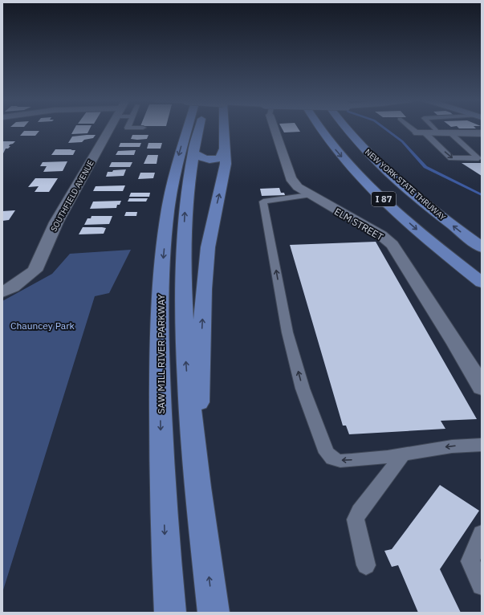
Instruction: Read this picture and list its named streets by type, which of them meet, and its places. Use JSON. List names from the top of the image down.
{
  "streets": {
    "highway": ["NEW YORK STATE THRUWAY", "I 87", "SAW MILL RIVER PARKWAY"],
    "street": ["SOUTHFIELD AVENUE", "ELM STREET"]
  },
  "parks": ["Chauncey Park"]
}
